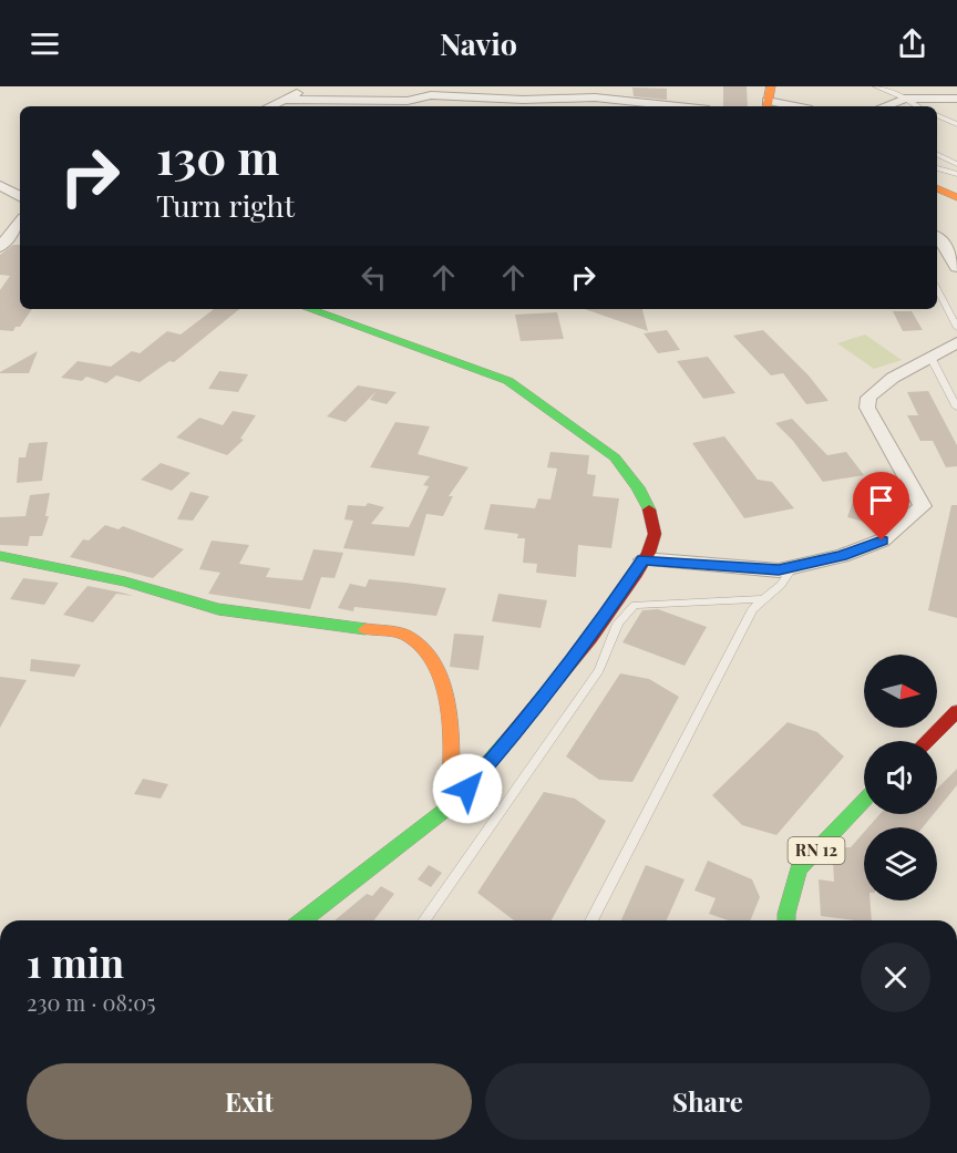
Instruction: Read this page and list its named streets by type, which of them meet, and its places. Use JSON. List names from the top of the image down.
{
  "streets": {
    "street": ["RN 12"]
  },
  "north": "right",
  "page": {
    "header": "Navio",
    "turn": ["130 m", "Turn right"],
    "heading": ["1 min", "230 m · 08:05"],
    "buttons": ["Exit", "Share"]
  }
}
